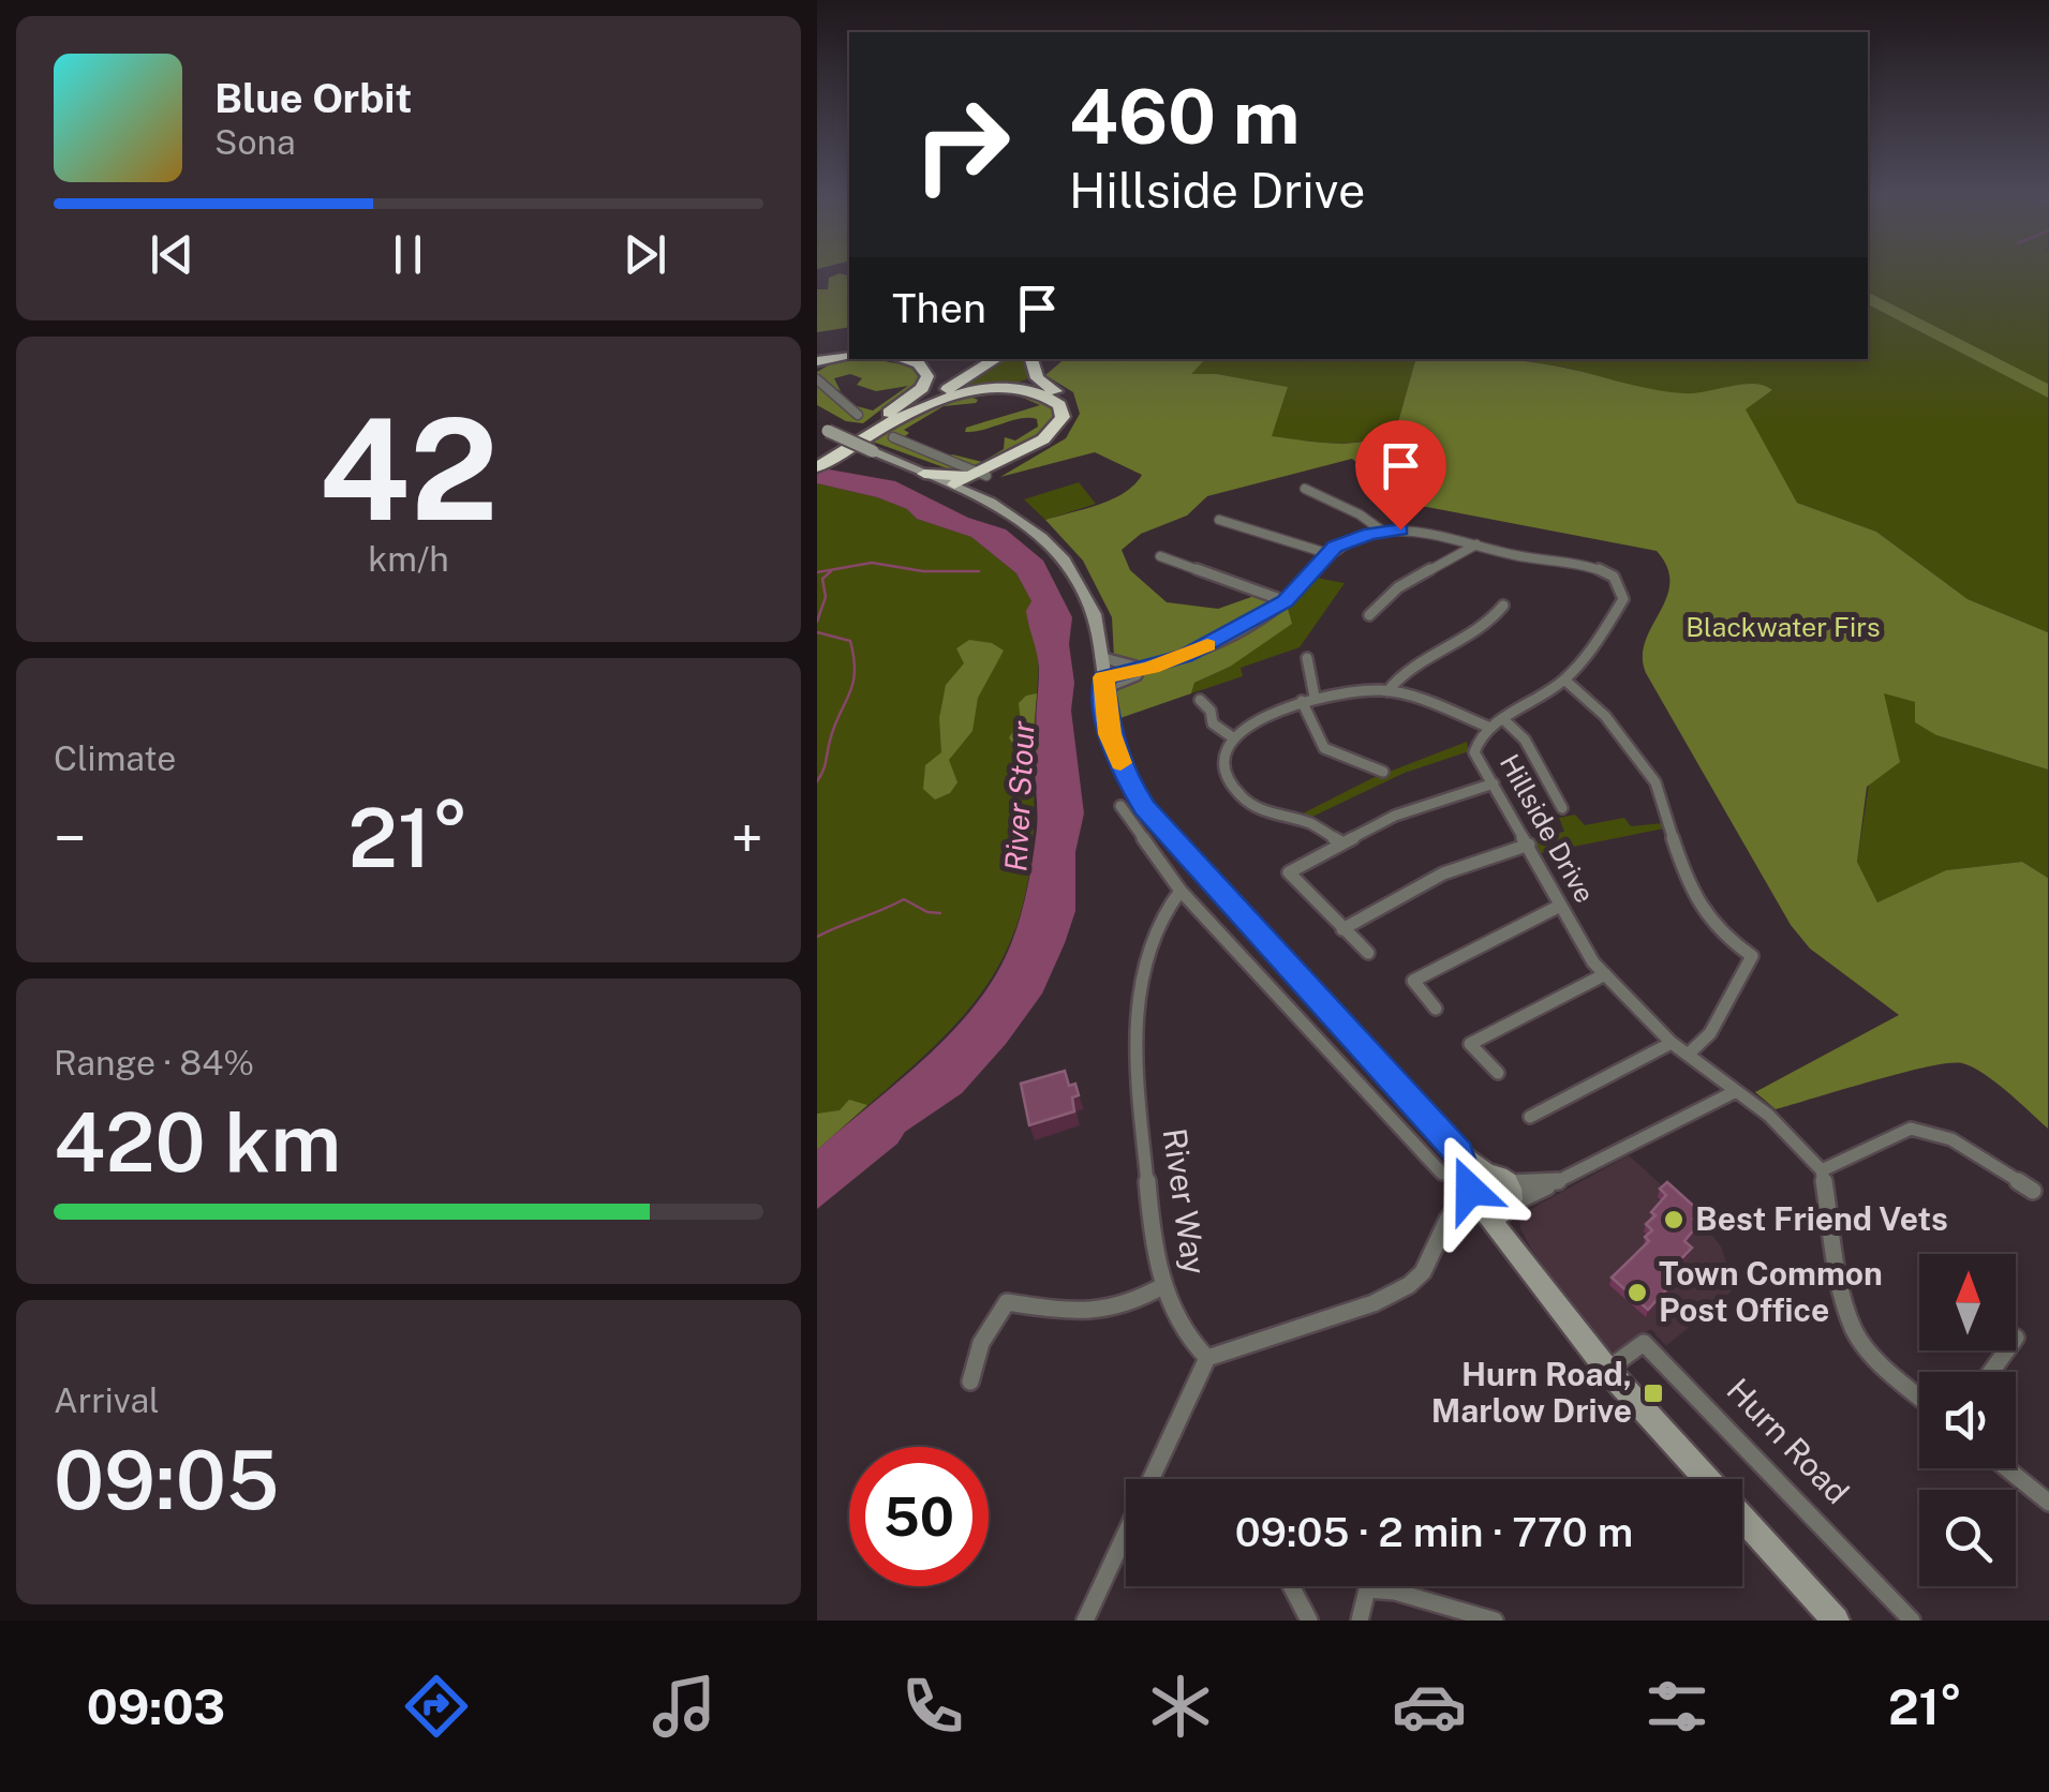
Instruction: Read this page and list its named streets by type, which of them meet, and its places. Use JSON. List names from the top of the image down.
{
  "streets": {
    "street": ["Hillside Drive", "River Way", "Hurn Road"]
  },
  "water": ["River Stour"],
  "parks": ["Blackwater Firs"],
  "places": {
    "other": ["Best Friend Vets", "Town Common Post Office"],
    "transit": ["Hurn Road, Marlow Drive"]
  },
  "north": "top",
  "page": {
    "turn": ["460 m", "Hillside Drive"],
    "song": ["Blue Orbit", "Sona"],
    "then": "Then",
    "tile": [
      ["42", "km/h"],
      "Climate",
      ["Range · 84%", "420 km"],
      ["Arrival", "09:05"]
    ],
    "heat": ["−", "21°", "+"],
    "limit": "50",
    "trip": "09:05 · 2 min · 770 m",
    "tabs": ["09:03", "21°"]
  }
}
